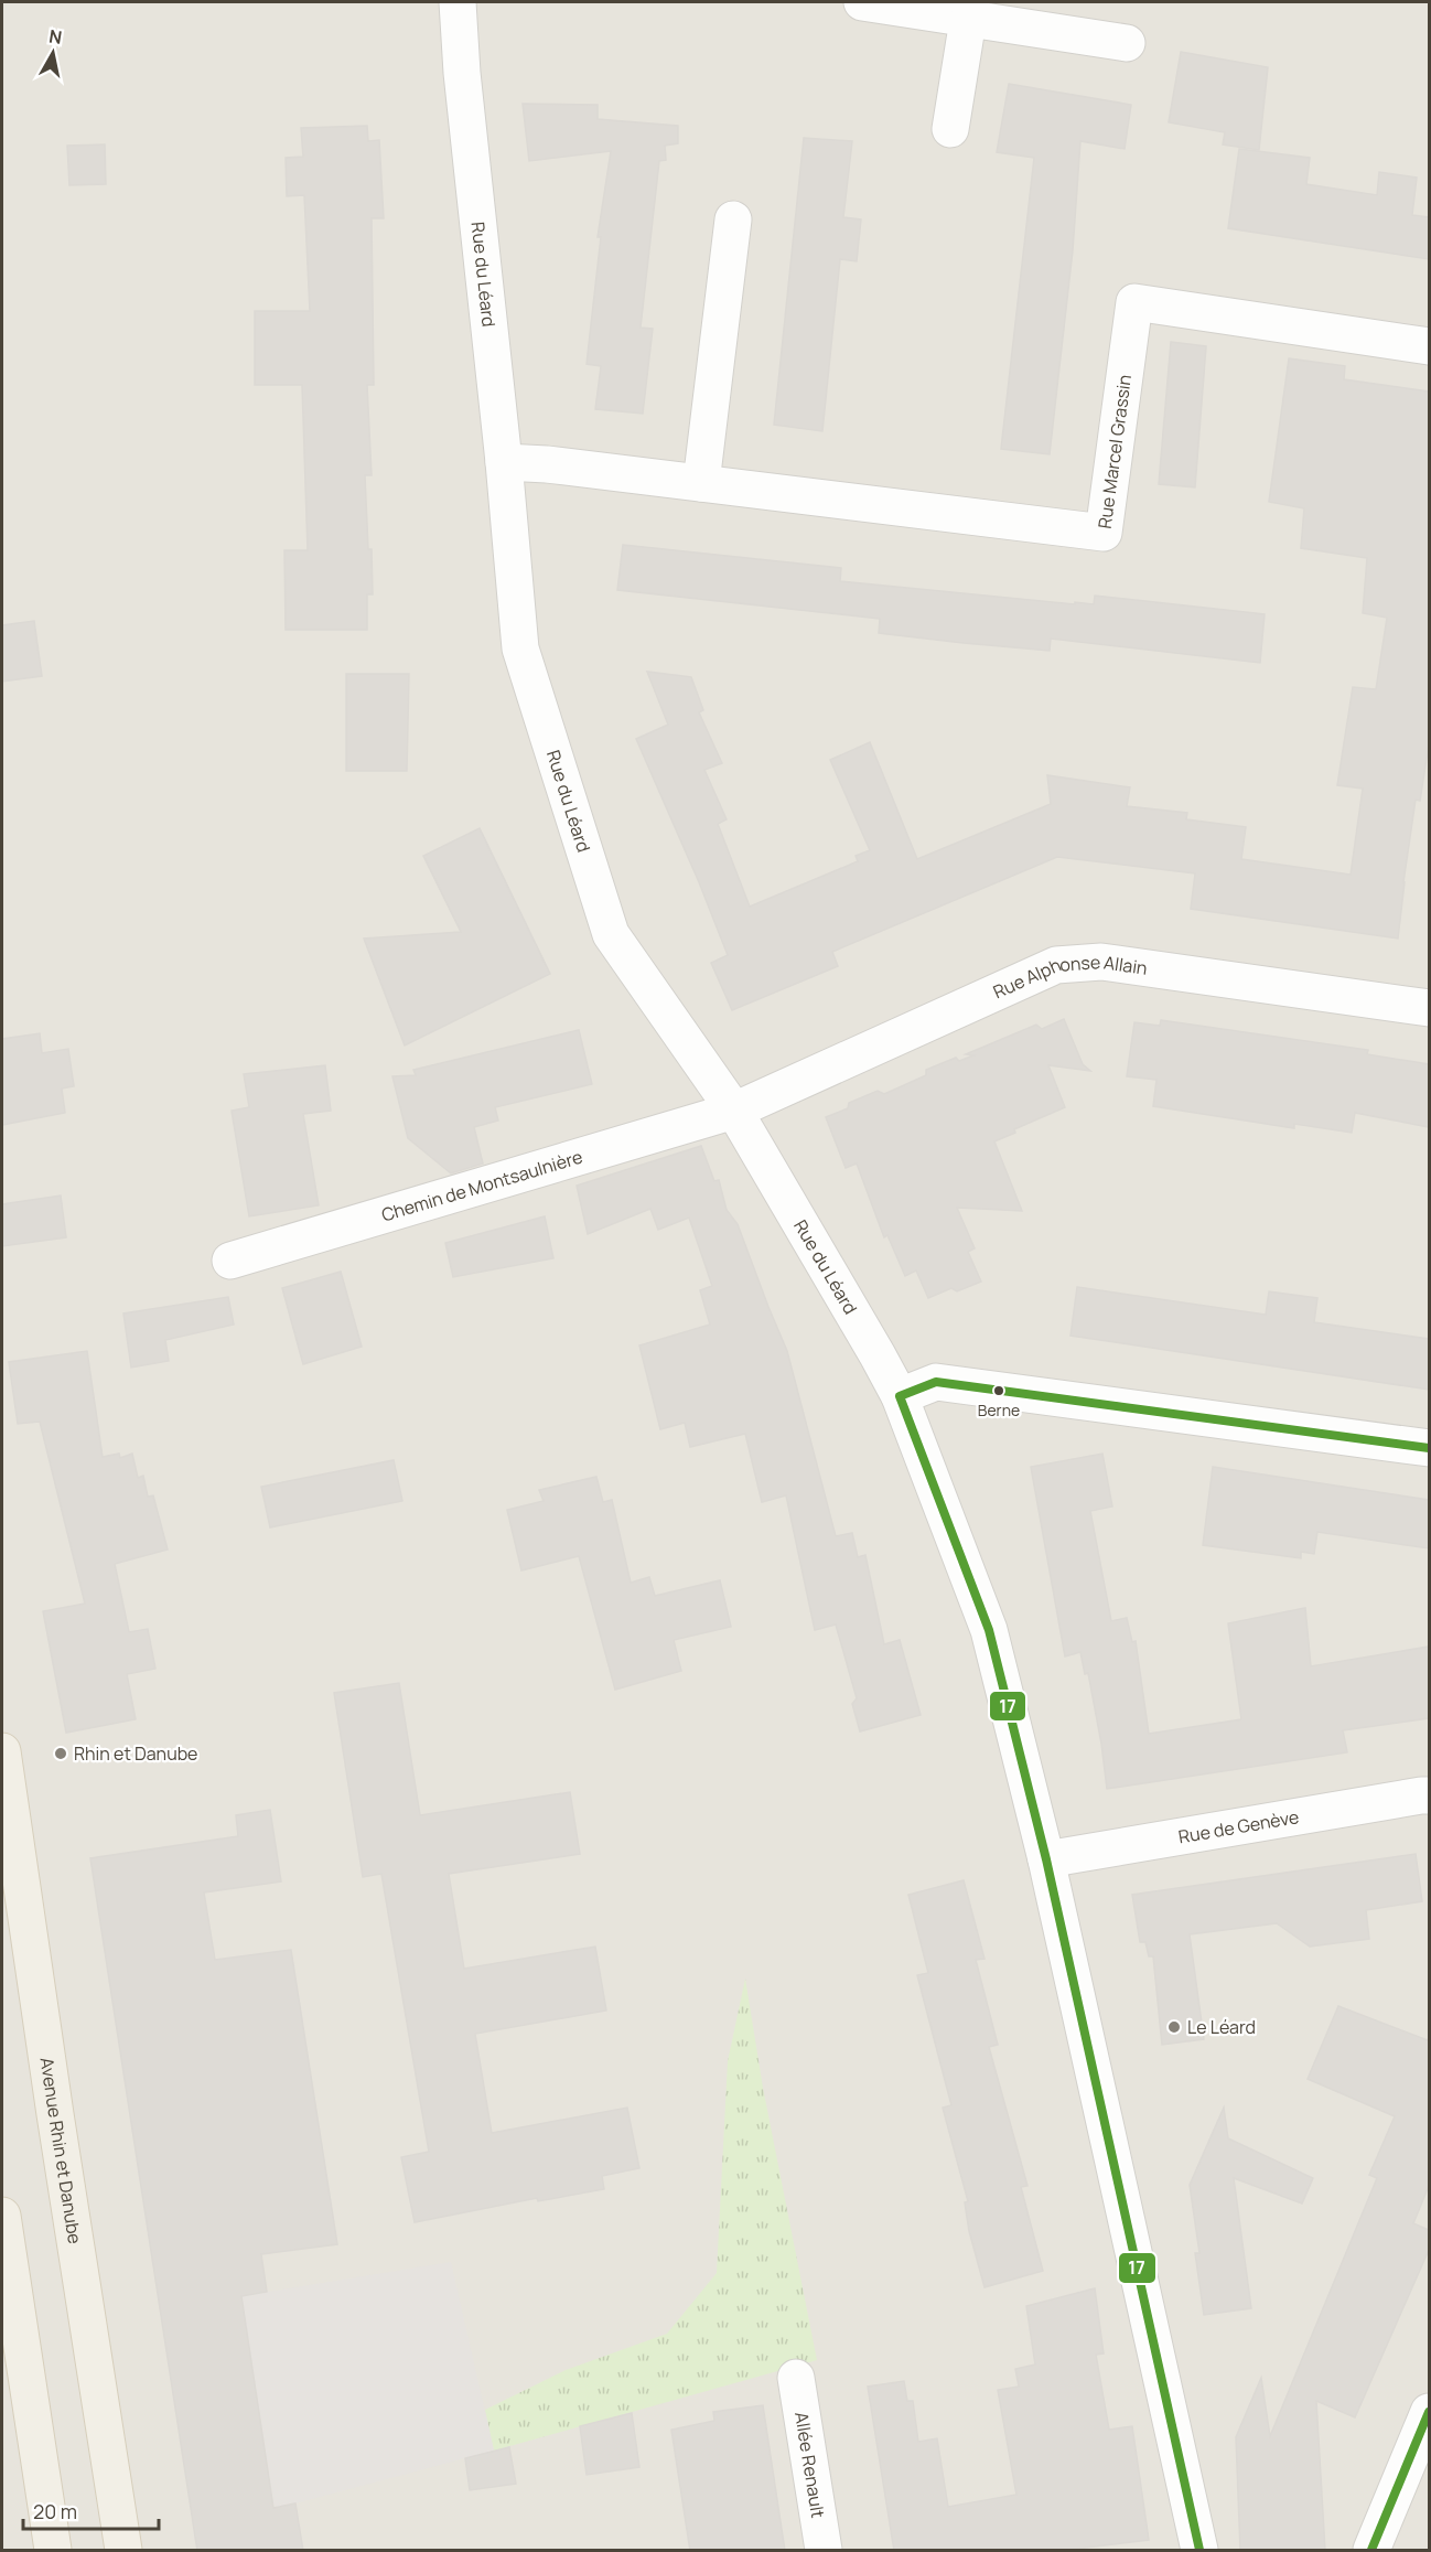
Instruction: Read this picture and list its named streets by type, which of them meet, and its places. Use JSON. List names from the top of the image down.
{
  "streets": {
    "main road": ["Avenue Rhin et Danube"],
    "street": [
      "Rue du Léard",
      "Rue Marcel Grassin",
      "Rue Alphonse Allain",
      "Chemin de Montsaulnière",
      "Rue de Genève",
      "Allée Renault"
    ]
  },
  "crossings": [
    ["Rue du Léard", "Rue Marcel Grassin"],
    ["Rue du Léard", "Rue Alphonse Allain"],
    ["Rue du Léard", "Chemin de Montsaulnière"],
    ["Rue du Léard", "Rue de Genève"],
    ["Rue Alphonse Allain", "Chemin de Montsaulnière"]
  ],
  "places": ["Berne", "Rhin et Danube", "Le Léard"],
  "lines": ["transit line 17"],
  "scale_bar": "20 m",
  "north": "top"
}
